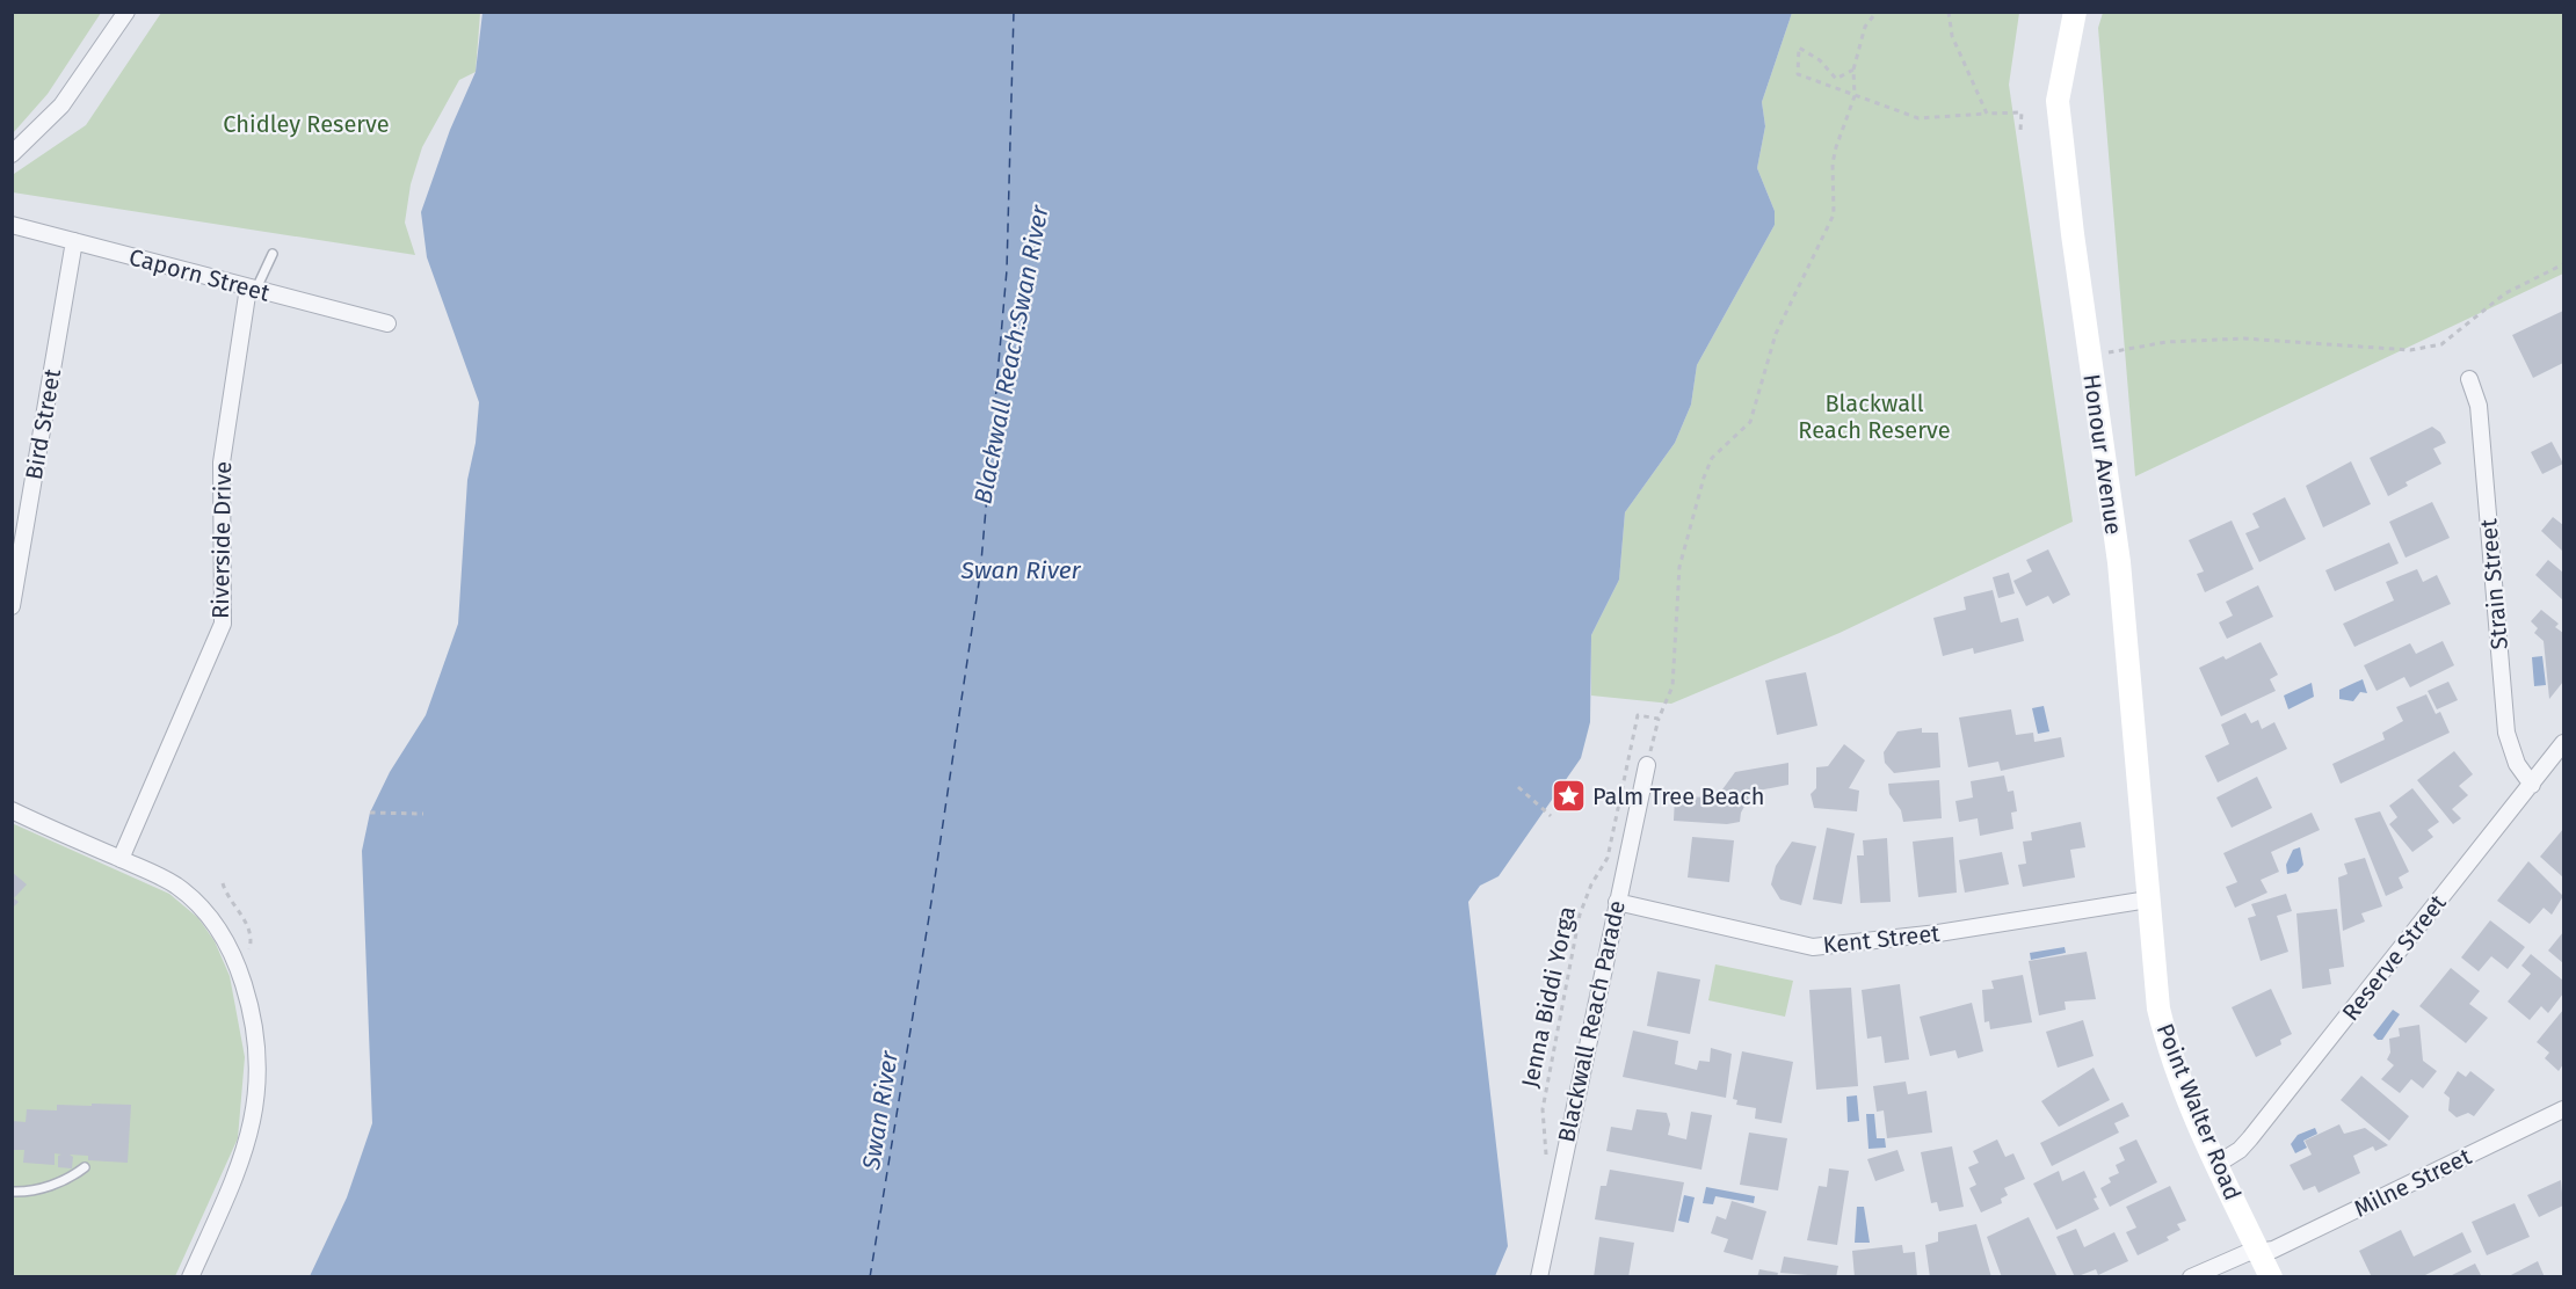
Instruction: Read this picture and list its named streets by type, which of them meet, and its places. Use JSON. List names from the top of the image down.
{
  "streets": {
    "street": [
      "Caporn Street",
      "Bird Street",
      "Honour Avenue",
      "Riverside Drive",
      "Strain Street",
      "Kent Street",
      "Reserve Street",
      "Blackwall Reach Parade",
      "Point Walter Road",
      "Milne Street"
    ],
    "path": ["Jenna Biddi Yorga"]
  },
  "crossings": [
    ["Caporn Street", "Bird Street"],
    ["Caporn Street", "Riverside Drive"],
    ["Honour Avenue", "Kent Street"],
    ["Honour Avenue", "Point Walter Road"],
    ["Strain Street", "Reserve Street"],
    ["Kent Street", "Blackwall Reach Parade"],
    ["Kent Street", "Point Walter Road"],
    ["Reserve Street", "Point Walter Road"],
    ["Point Walter Road", "Milne Street"]
  ],
  "water": ["Blackwall Reach:Swan River", "Swan River"],
  "parks": ["Chidley Reserve", "Blackwall Reach Reserve"],
  "places": {
    "place": ["Palm Tree Beach"]
  }
}
